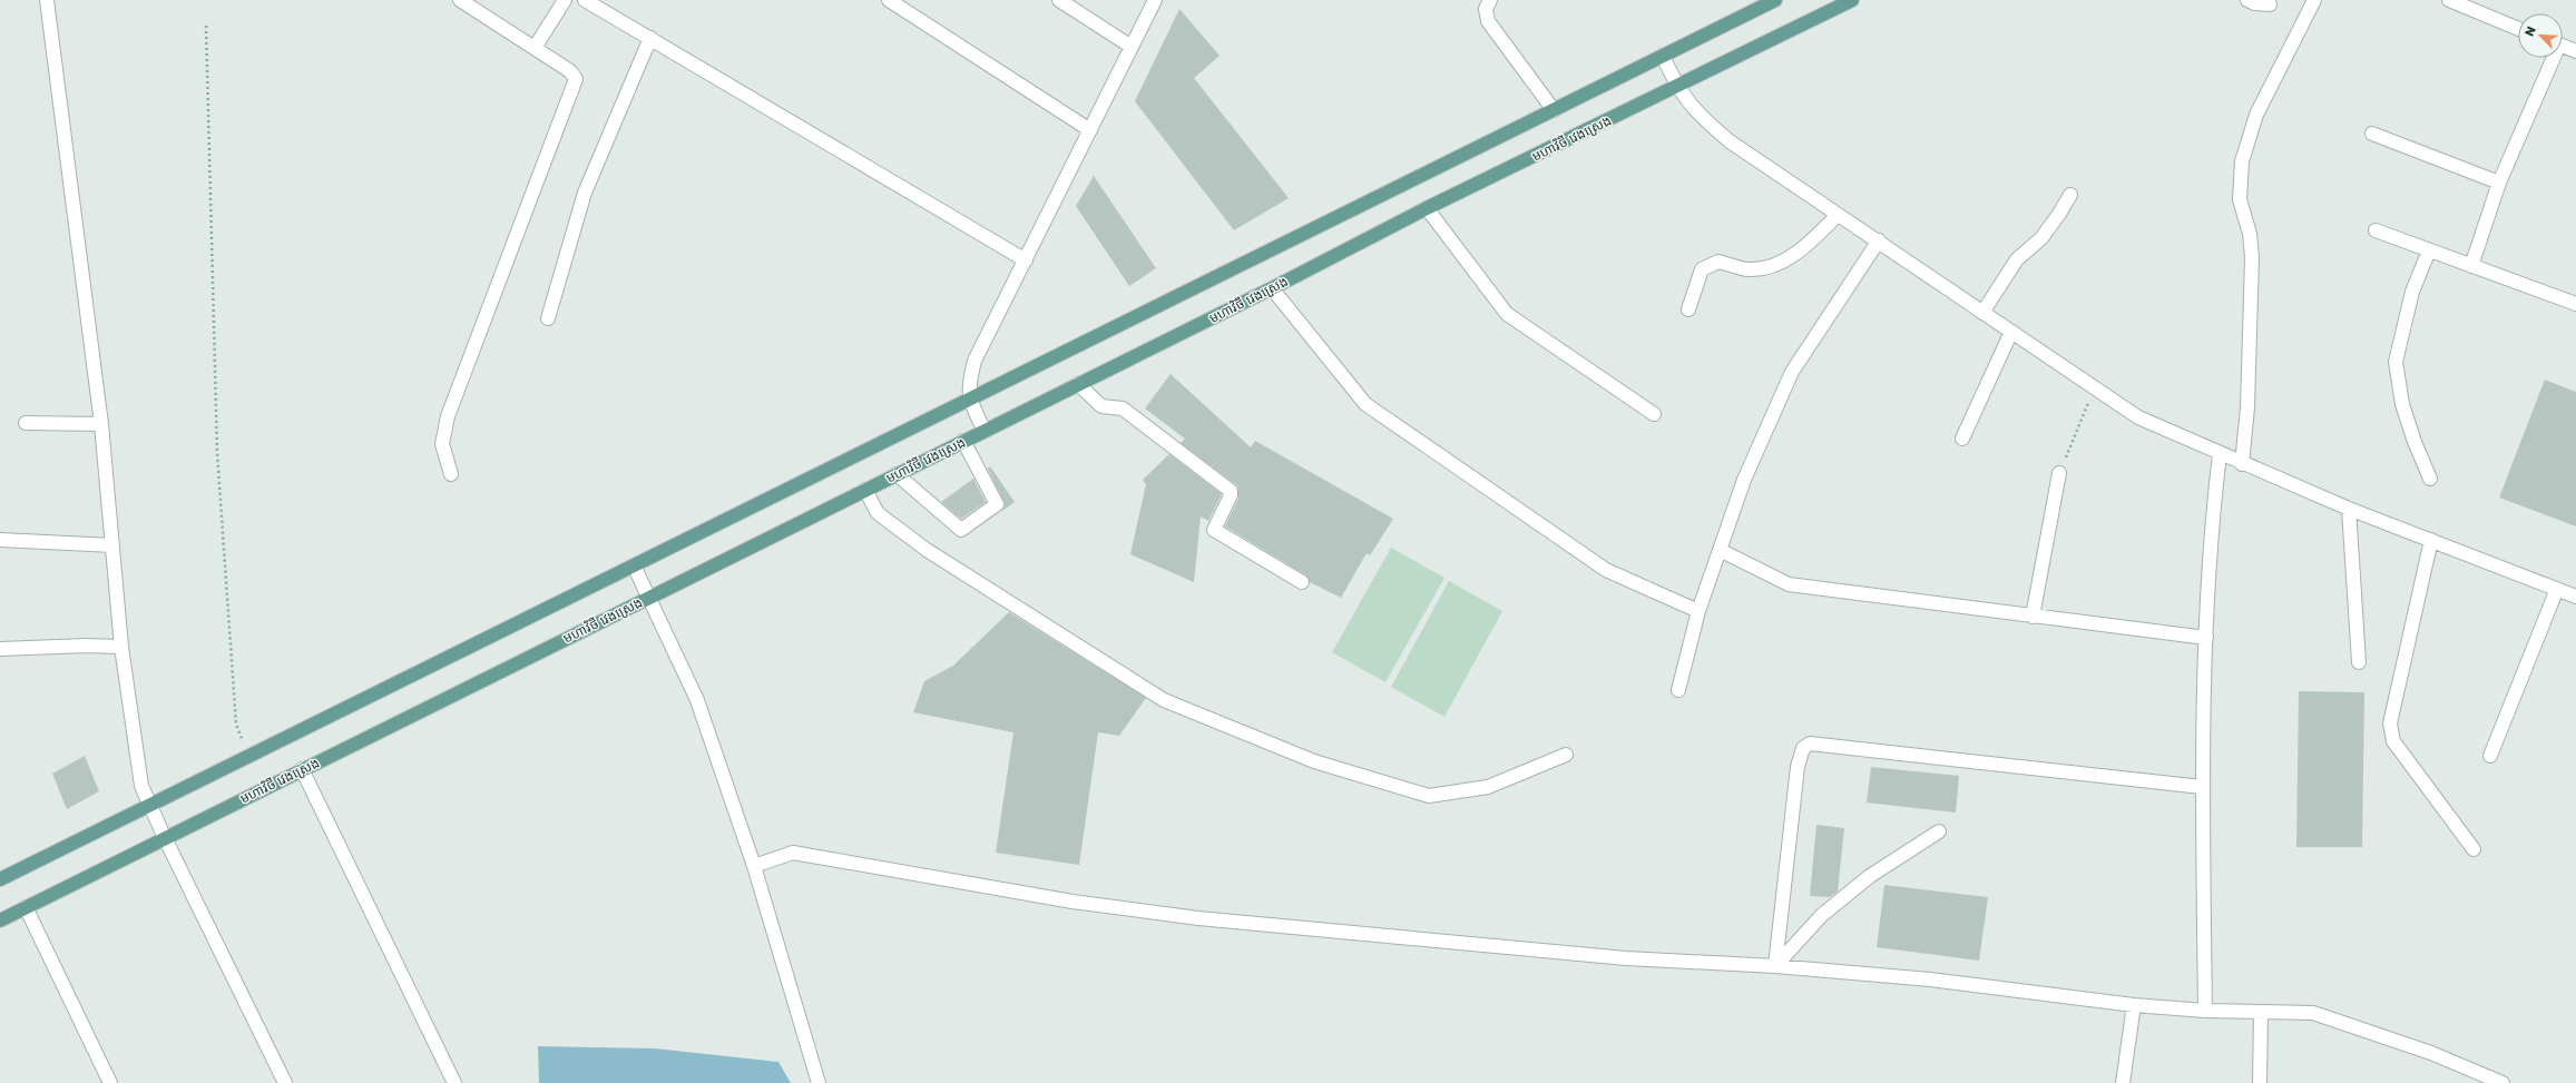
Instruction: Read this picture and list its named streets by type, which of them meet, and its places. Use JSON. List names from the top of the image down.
{
  "streets": {
    "main road": ["មហាវិថី វេងស្រេង"]
  },
  "north": "top left"
}
